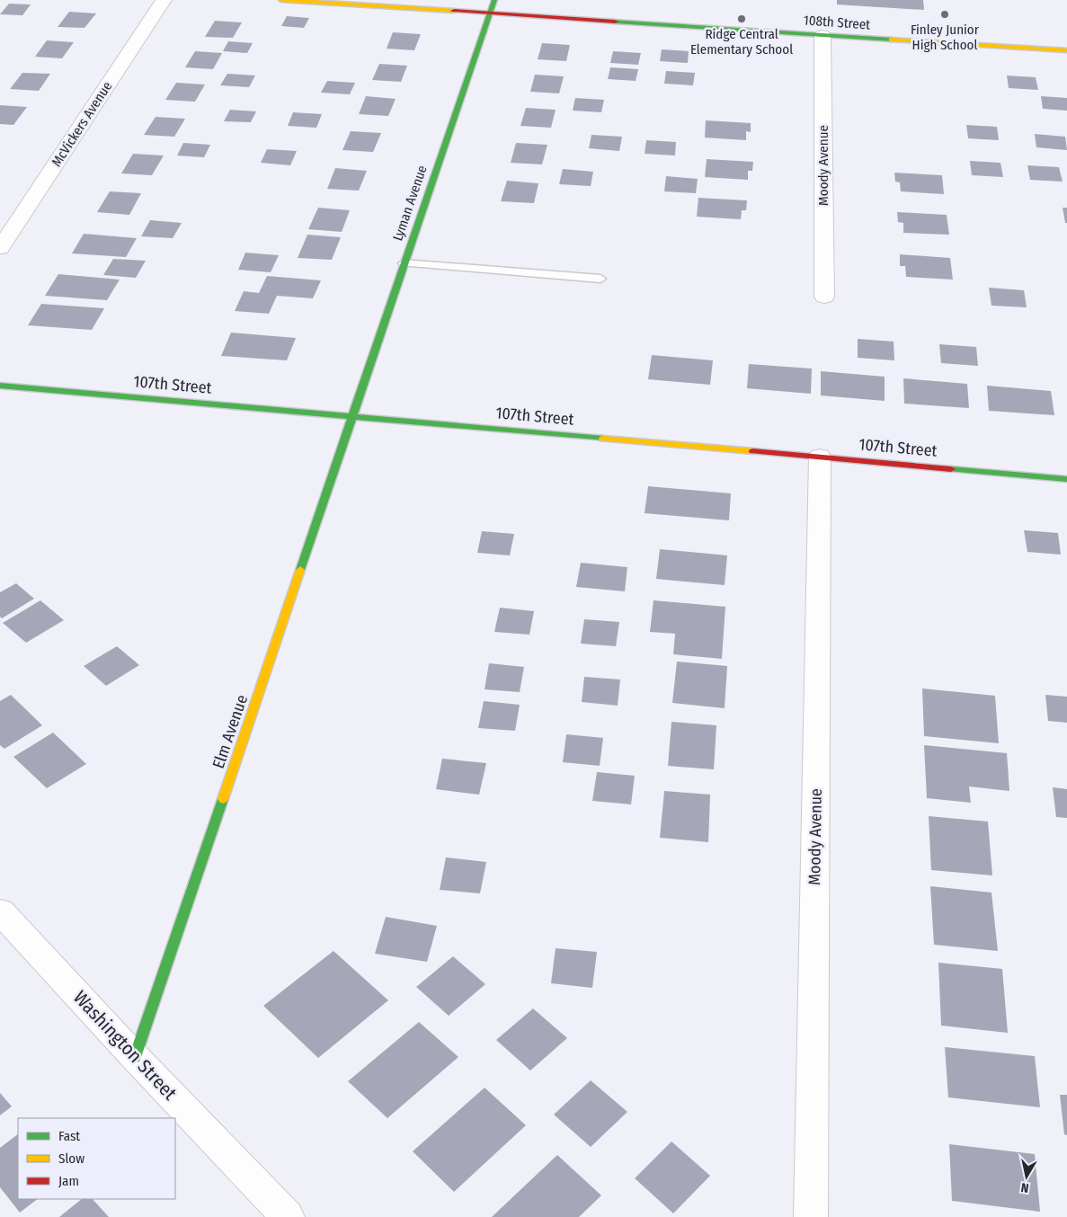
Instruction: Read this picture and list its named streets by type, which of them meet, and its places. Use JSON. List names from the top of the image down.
{
  "streets": {
    "street": [
      "108th Street",
      "McVickers Avenue",
      "Moody Avenue",
      "Lyman Avenue",
      "107th Street",
      "Elm Avenue",
      "Washington Street"
    ]
  },
  "crossings": [
    ["108th Street", "Moody Avenue"],
    ["108th Street", "Lyman Avenue"],
    ["Moody Avenue", "107th Street"],
    ["Lyman Avenue", "107th Street"],
    ["Lyman Avenue", "Elm Avenue"],
    ["107th Street", "Elm Avenue"],
    ["Elm Avenue", "Washington Street"]
  ],
  "places": ["Finley Junior High School", "Ridge Central Elementary School"],
  "legend": ["Fast", "Slow", "Jam"],
  "north": "bottom"
}
